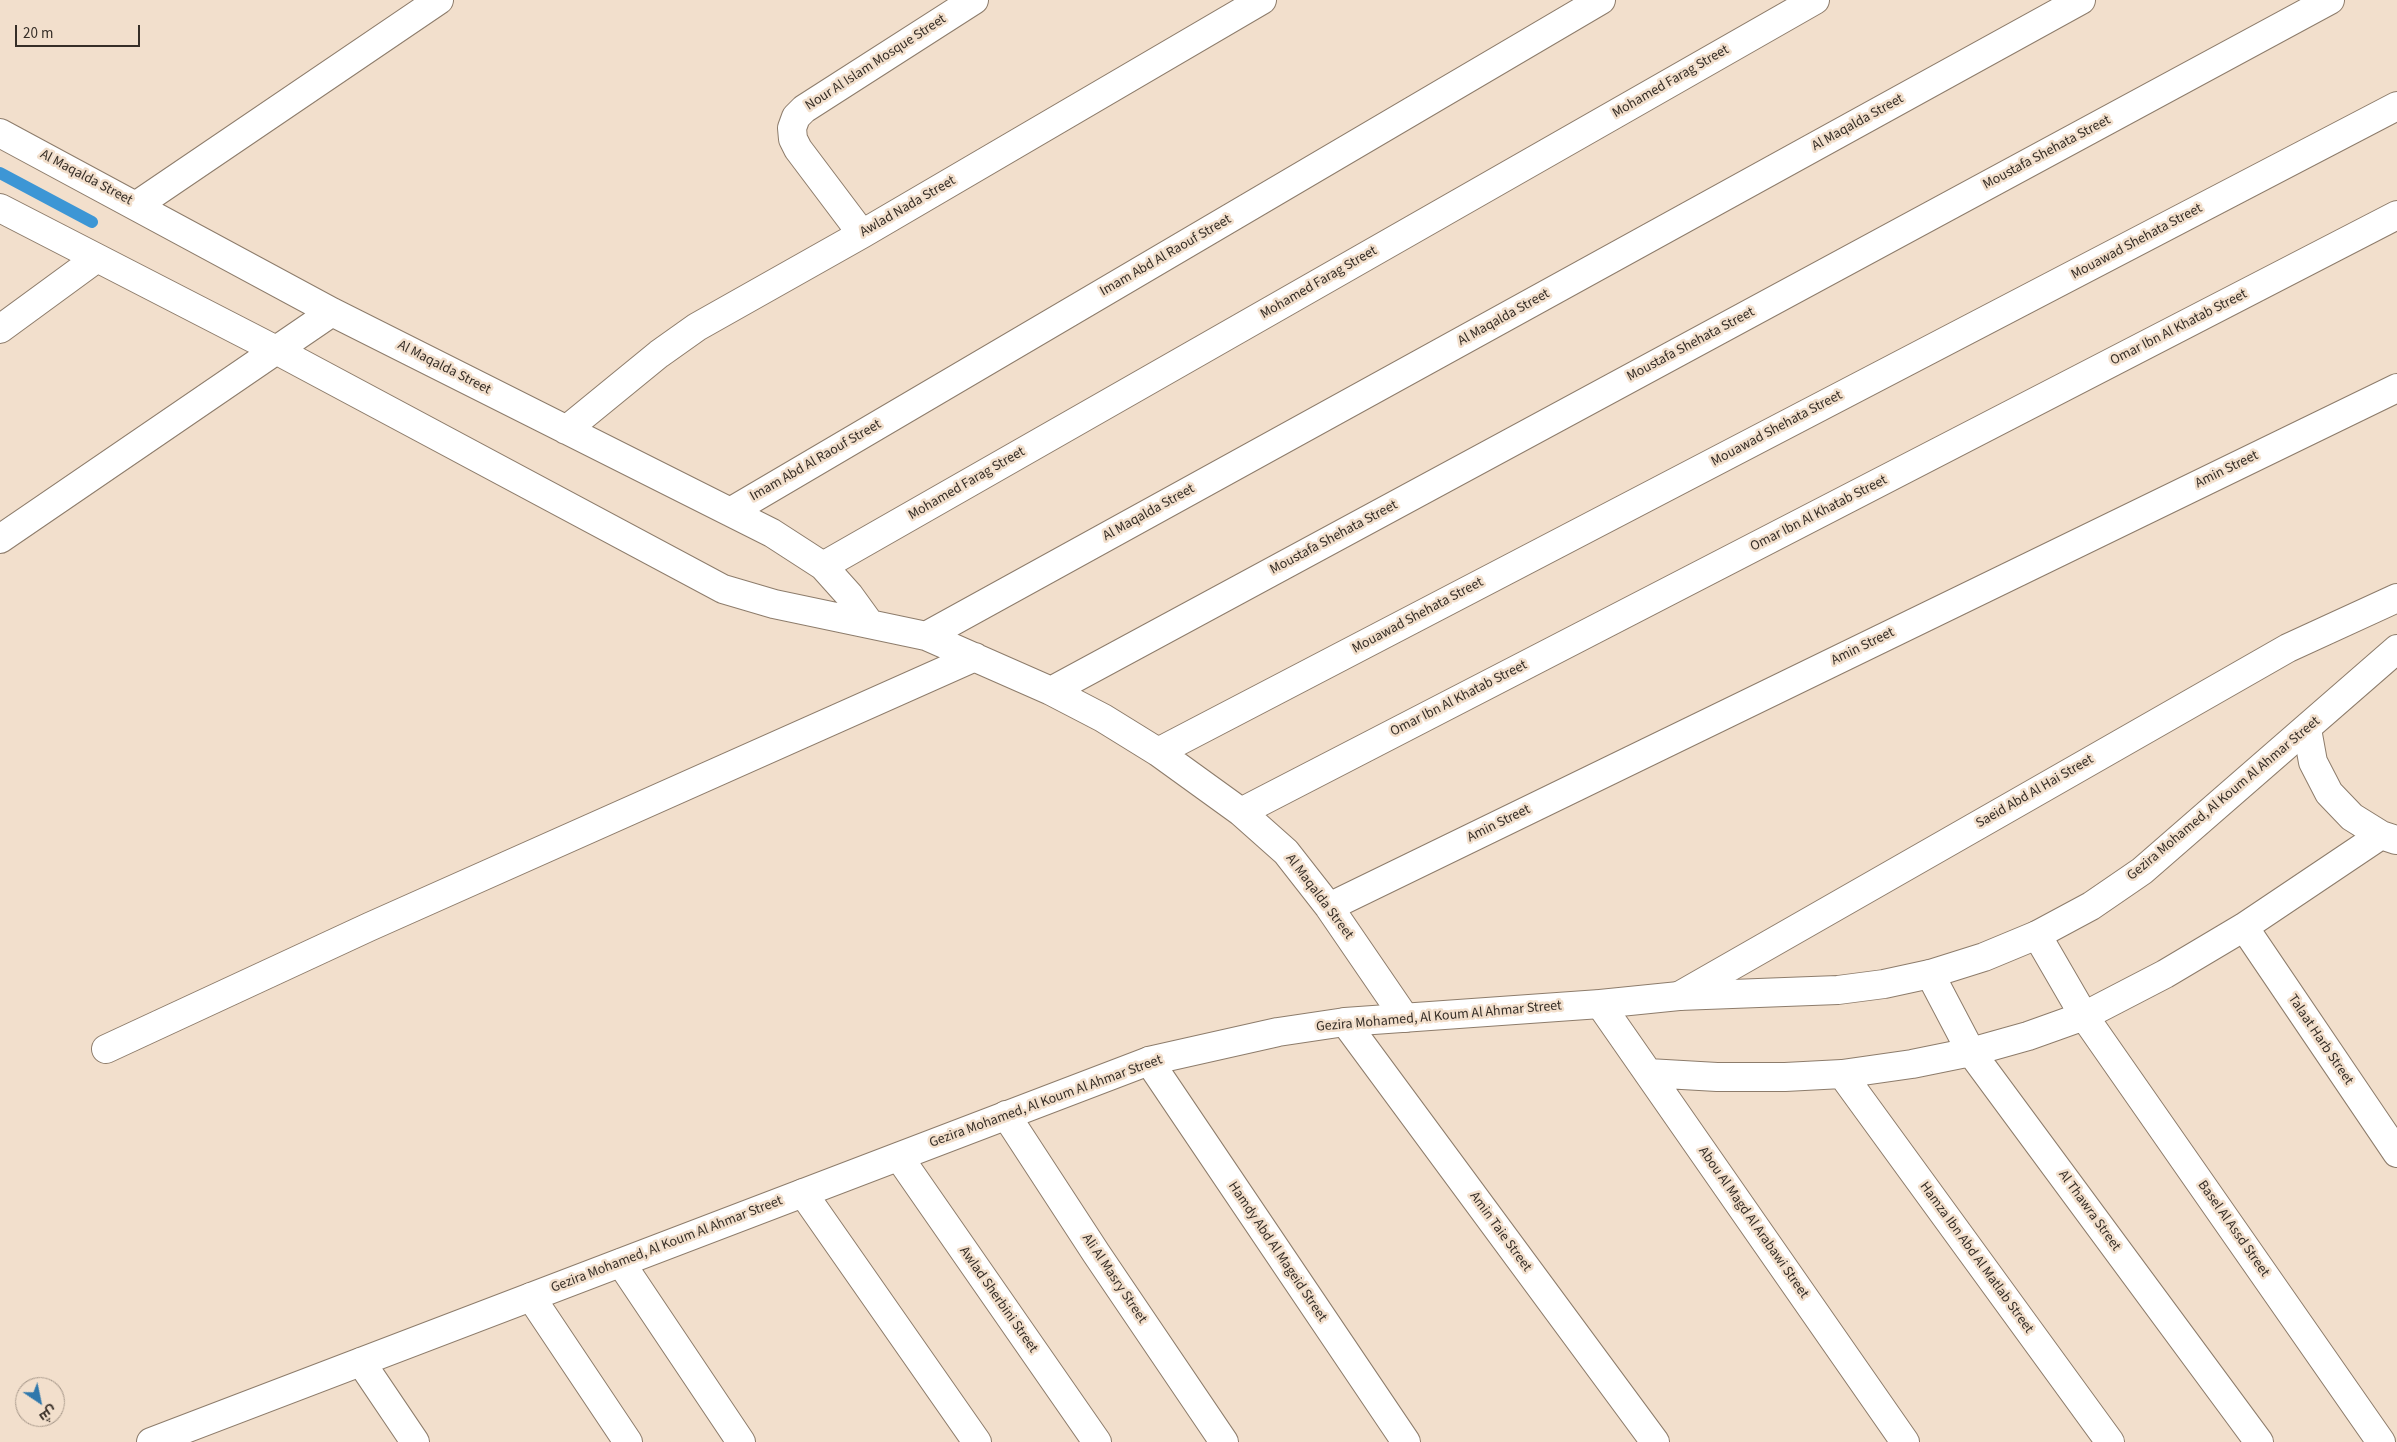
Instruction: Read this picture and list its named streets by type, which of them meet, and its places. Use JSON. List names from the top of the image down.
{
  "streets": {
    "street": [
      "Nour Al Islam Mosque Street",
      "Mohamed Farag Street",
      "Al Maqalda Street",
      "Moustafa Shehata Street",
      "Awlad Nada Street",
      "Mouawad Shehata Street",
      "Imam Abd Al Raouf Street",
      "Omar Ibn Al Khatab Street",
      "Amin Street",
      "Saeid Abd Al Hai Street",
      "Gezira Mohamed, Al Koum Al Ahmar Street",
      "Talaat Harb Street",
      "Al Thawra Street",
      "Abou Al Magd Al Arabawi Street",
      "Basel Al Assd Street",
      "Amin Taie Street",
      "Hamdy Abd Al Mageid Street",
      "Hamza Ibn Abd Al Matlab Street",
      "Ali Al Masry Street",
      "Awlad Sherbini Street"
    ]
  },
  "crossings": [
    ["Nour Al Islam Mosque Street", "Awlad Nada Street"],
    ["Mohamed Farag Street", "Al Maqalda Street"],
    ["Al Maqalda Street", "Moustafa Shehata Street"],
    ["Al Maqalda Street", "Awlad Nada Street"],
    ["Al Maqalda Street", "Mouawad Shehata Street"],
    ["Al Maqalda Street", "Imam Abd Al Raouf Street"],
    ["Al Maqalda Street", "Omar Ibn Al Khatab Street"],
    ["Al Maqalda Street", "Amin Street"],
    ["Al Maqalda Street", "Gezira Mohamed, Al Koum Al Ahmar Street"],
    ["Saeid Abd Al Hai Street", "Gezira Mohamed, Al Koum Al Ahmar Street"],
    ["Gezira Mohamed, Al Koum Al Ahmar Street", "Al Thawra Street"],
    ["Gezira Mohamed, Al Koum Al Ahmar Street", "Abou Al Magd Al Arabawi Street"],
    ["Gezira Mohamed, Al Koum Al Ahmar Street", "Basel Al Assd Street"],
    ["Gezira Mohamed, Al Koum Al Ahmar Street", "Amin Taie Street"],
    ["Gezira Mohamed, Al Koum Al Ahmar Street", "Hamdy Abd Al Mageid Street"],
    ["Gezira Mohamed, Al Koum Al Ahmar Street", "Ali Al Masry Street"],
    ["Gezira Mohamed, Al Koum Al Ahmar Street", "Awlad Sherbini Street"]
  ],
  "scale_bar": "20 m",
  "north": "bottom right"
}
